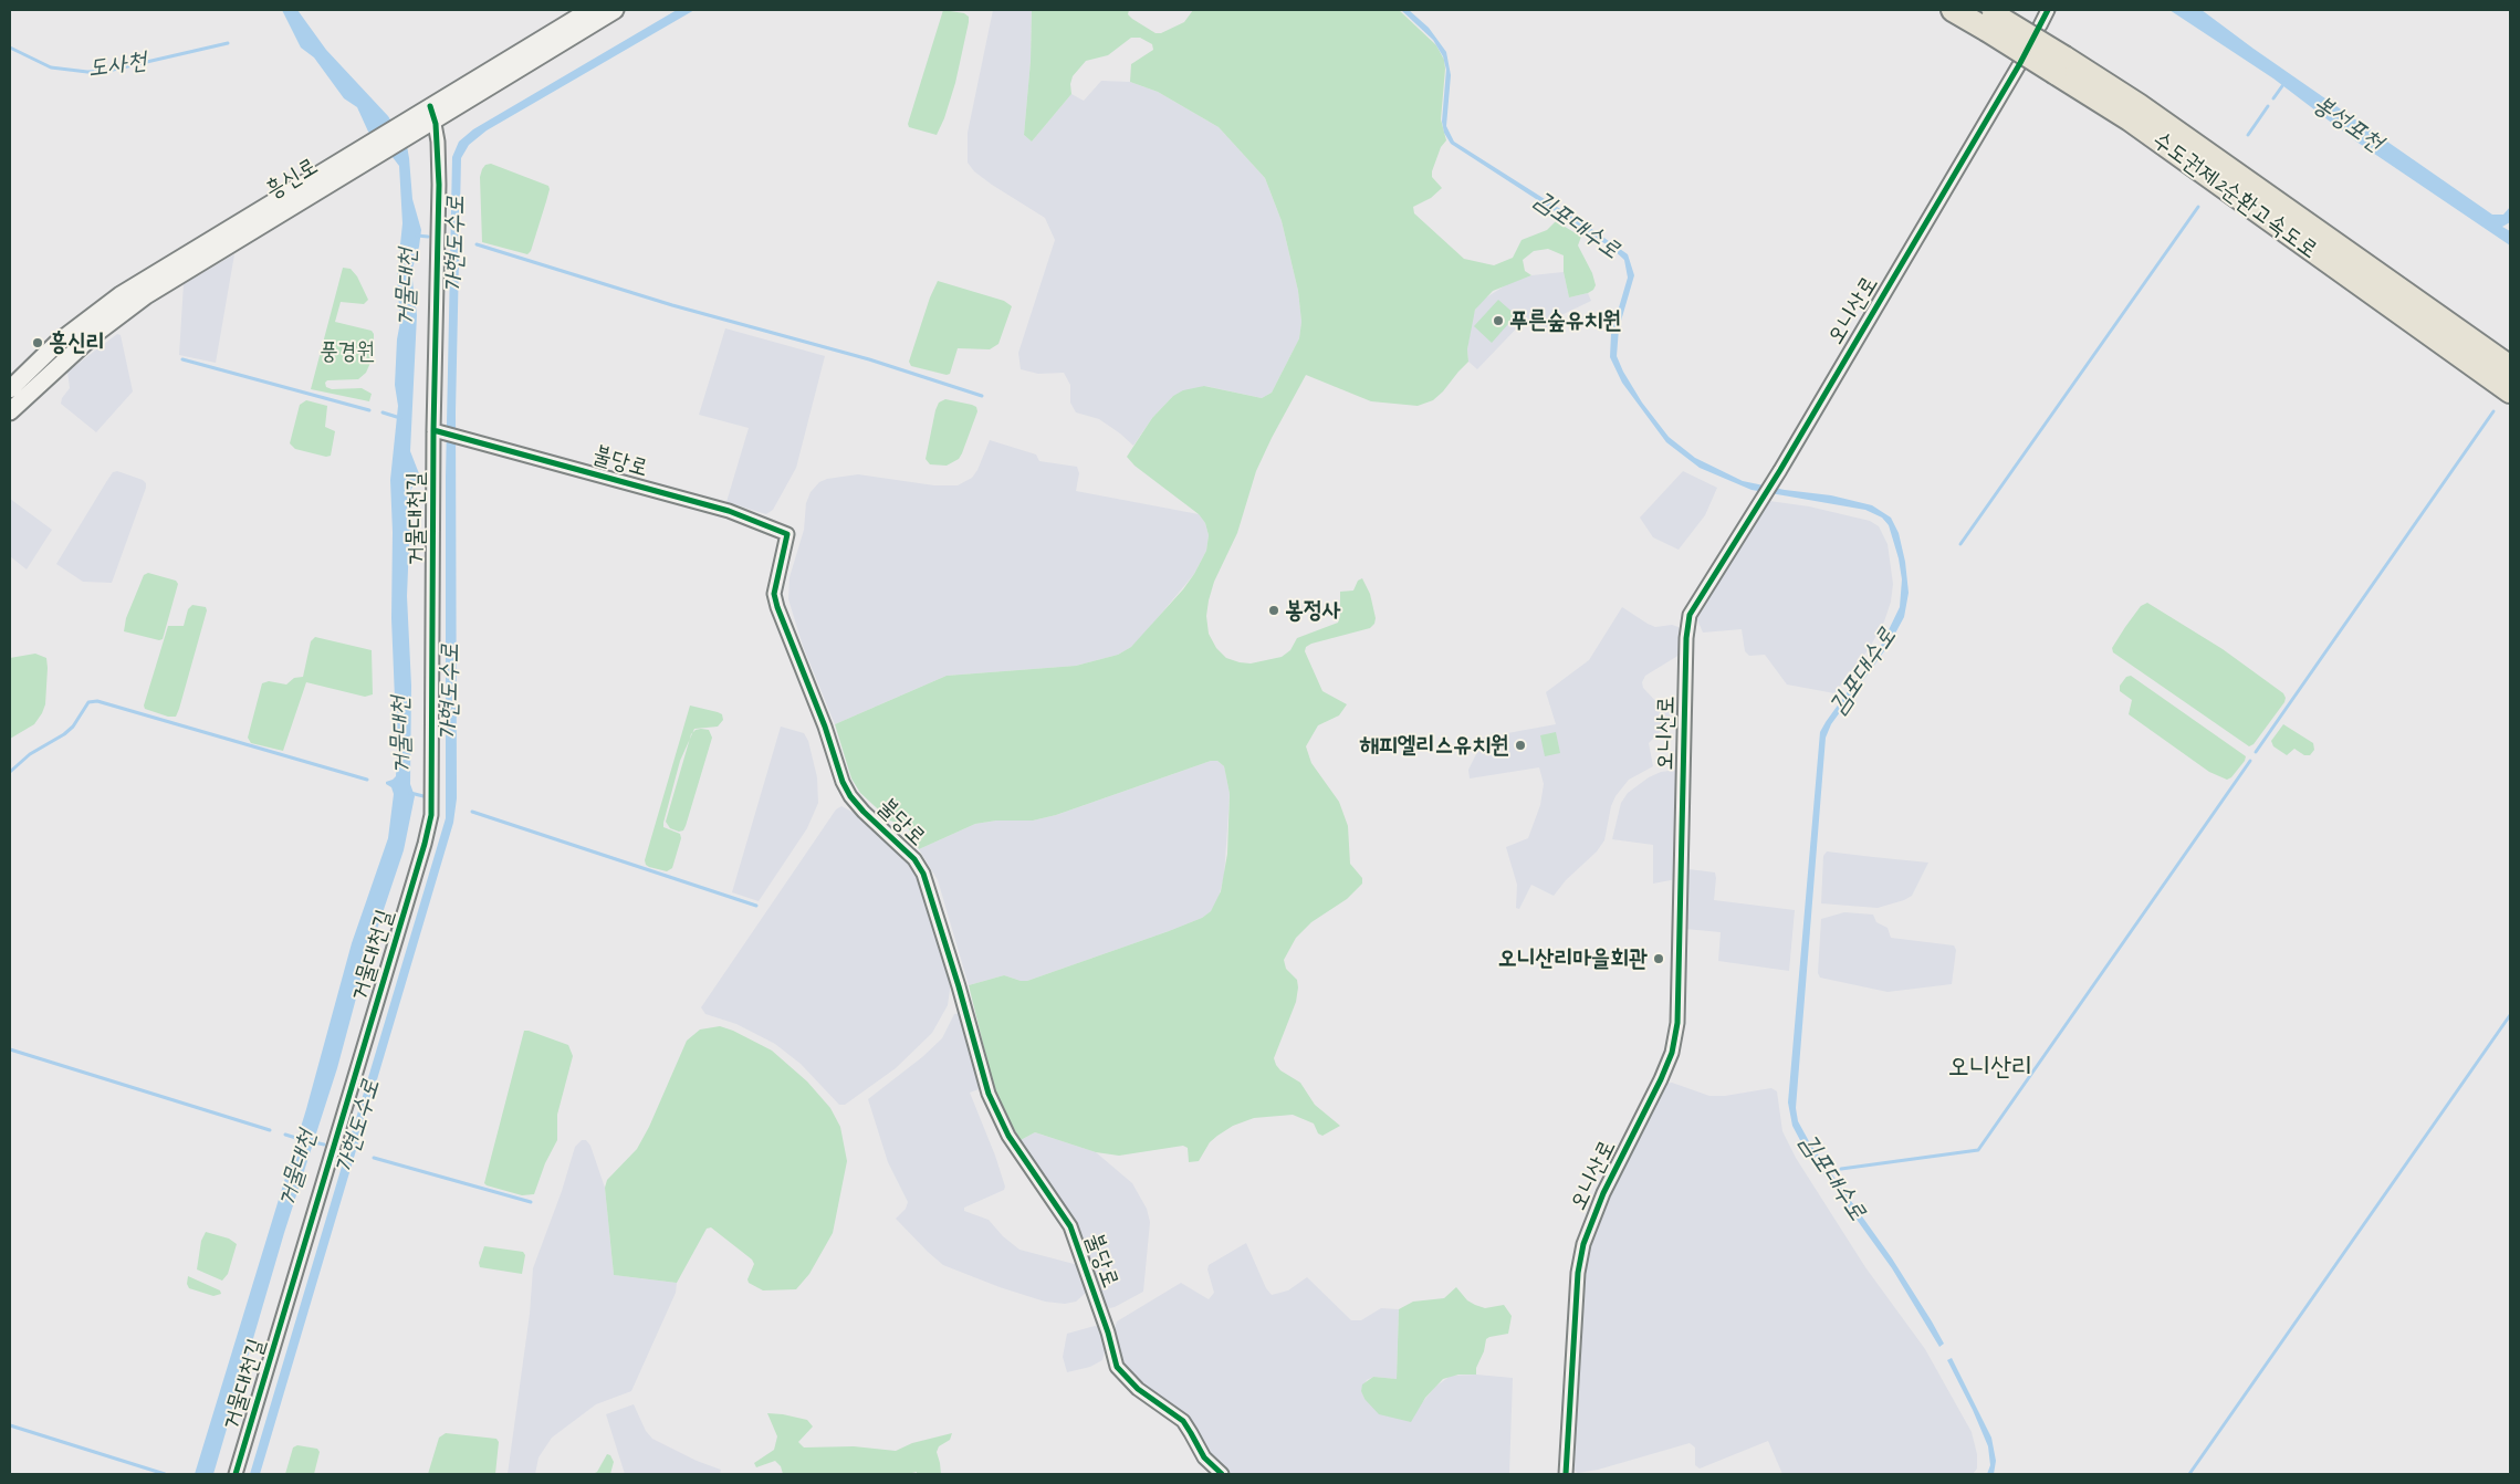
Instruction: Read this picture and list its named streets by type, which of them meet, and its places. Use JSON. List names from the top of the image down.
{
  "streets": {
    "highway": ["수도권제2순환고속도로"],
    "main road": ["흥신로"],
    "street": ["오니산로", "불당로", "거물대천길"]
  },
  "crossings": [
    ["불당로", "거물대천길"]
  ],
  "districts": ["오니산리"],
  "water": [
    "도사천",
    "봉성포천",
    "김포대수로",
    "가현도수로",
    "거물대천"
  ],
  "parks": ["풍경원"],
  "places": [
    "푸른숲유치원",
    "흥신리",
    "봉정사",
    "해피엘리스유치원",
    "오니산리마을회관"
  ]
}
